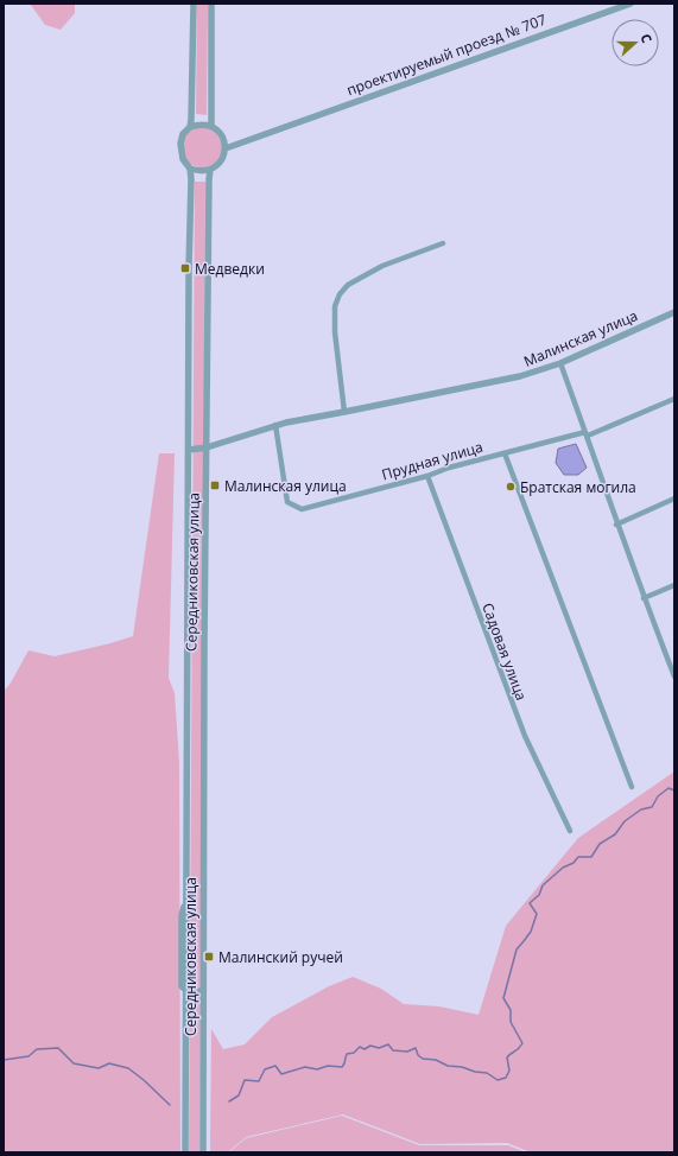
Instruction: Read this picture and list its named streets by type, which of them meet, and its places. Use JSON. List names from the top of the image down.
{
  "streets": {
    "street": [
      "проектируемый проезд № 707",
      "Малинская улица",
      "Прудная улица",
      "Середниковская улица",
      "Садовая улица"
    ]
  },
  "crossings": [
    ["проектируемый проезд № 707", "Середниковская улица"],
    ["Малинская улица", "Прудная улица"],
    ["Малинская улица", "Середниковская улица"],
    ["Прудная улица", "Садовая улица"]
  ],
  "places": {
    "transit": ["Медведки", "Малинская улица", "Малинский ручей"],
    "other": ["Братская могила"]
  },
  "north": "right"
}
